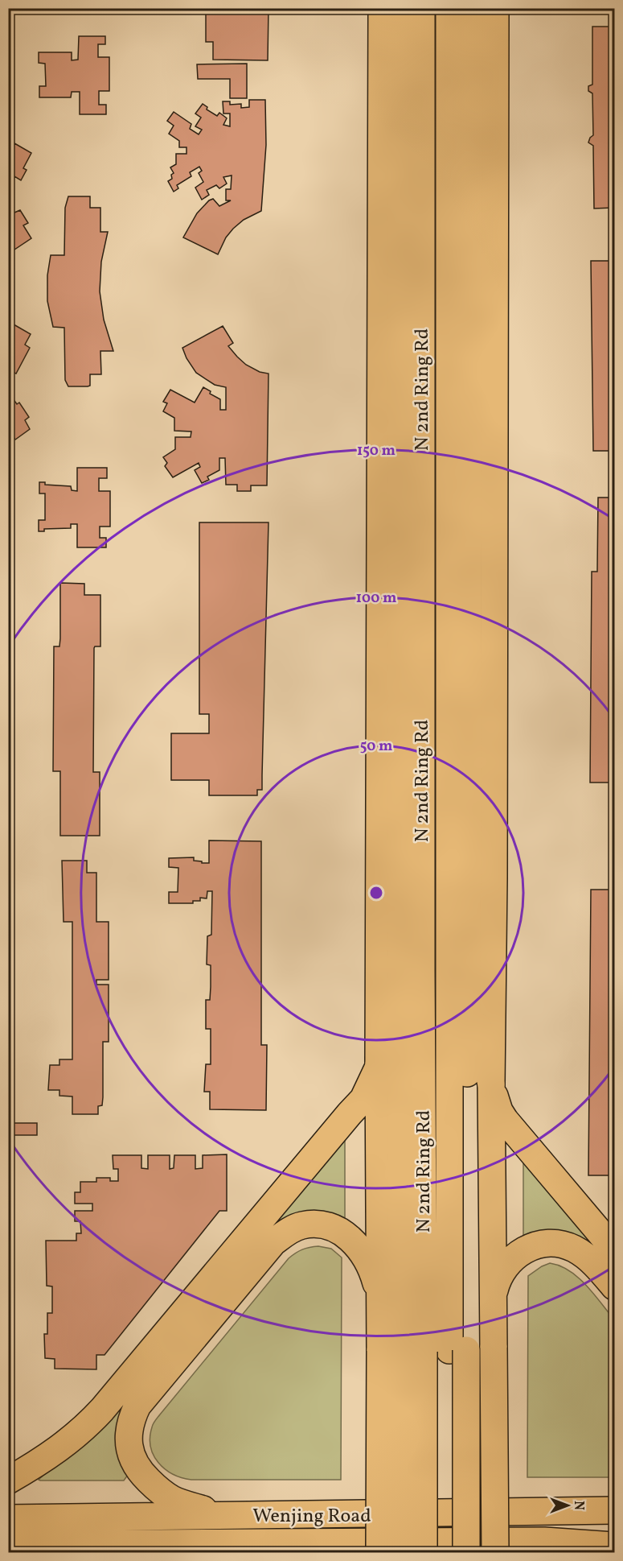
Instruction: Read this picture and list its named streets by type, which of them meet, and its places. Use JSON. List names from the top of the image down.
{
  "streets": {
    "main road": ["N 2nd Ring Rd", "Wenjing Road"]
  },
  "north": "right",
  "rings": ["150 m", "100 m", "50 m"]
}
